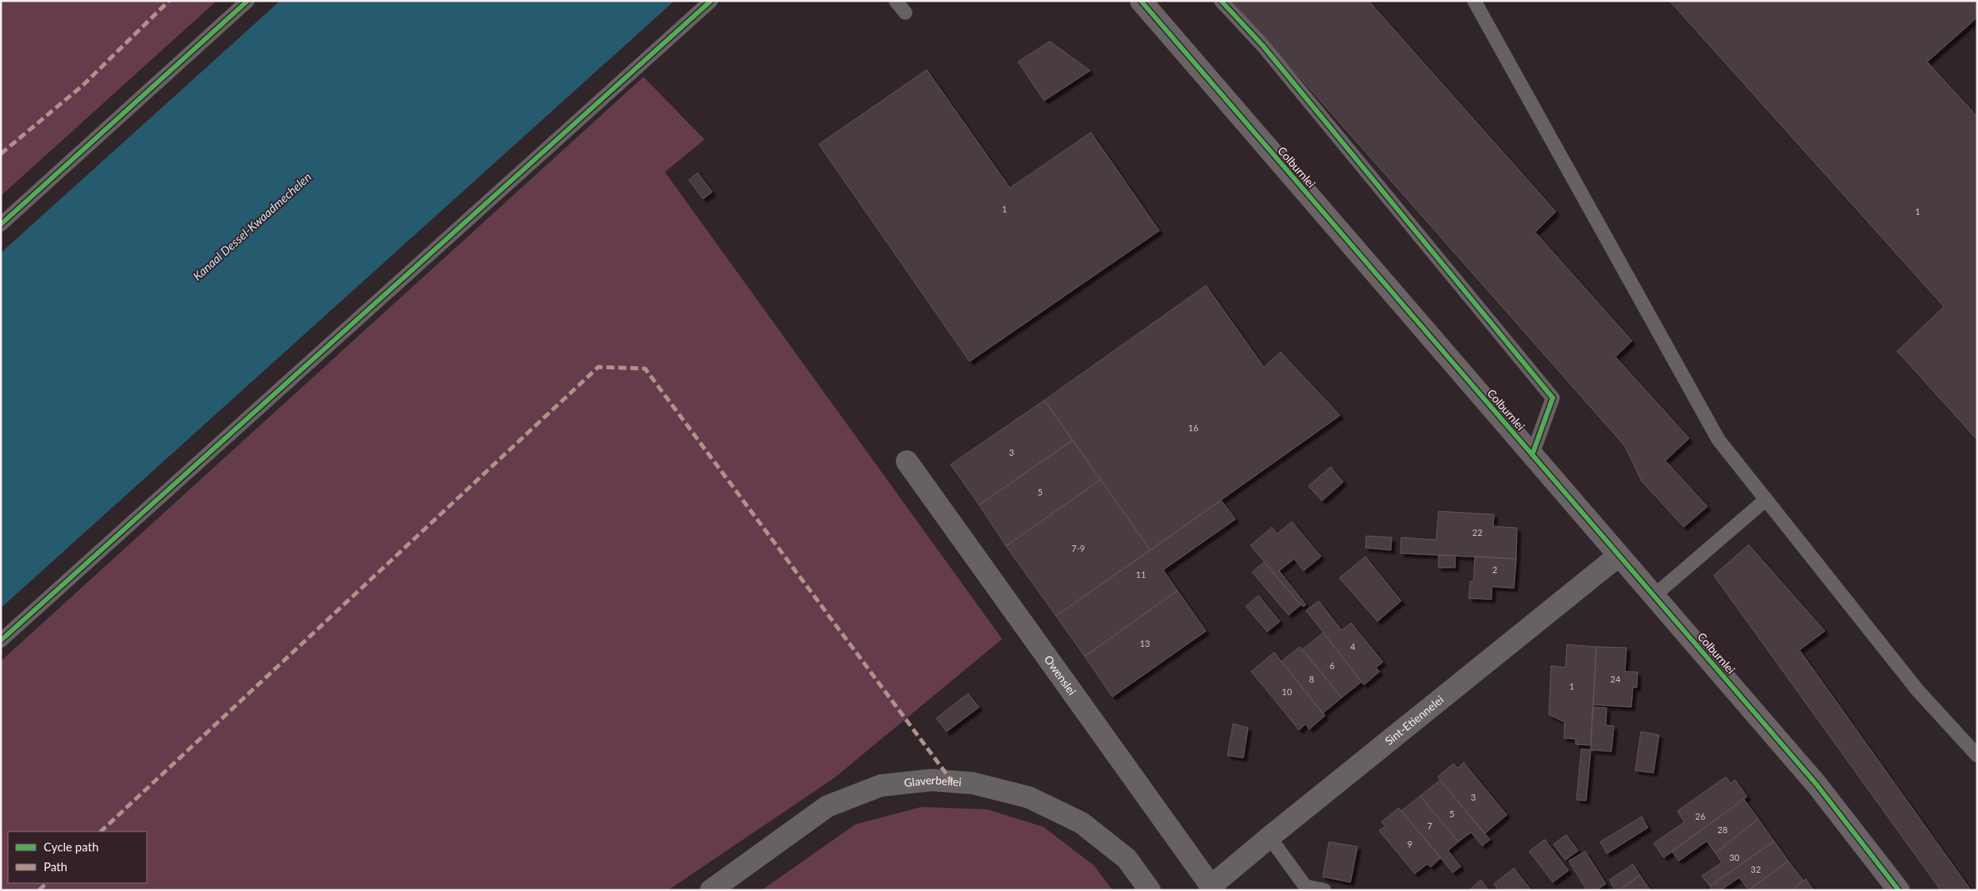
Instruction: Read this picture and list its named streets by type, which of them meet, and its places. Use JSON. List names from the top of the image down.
{
  "streets": {
    "street": [
      "Colburnlei",
      "Owenslei",
      "Sint-Etiennelei",
      "Glaverbellei"
    ]
  },
  "crossings": [
    ["Colburnlei", "Sint-Etiennelei"],
    ["Owenslei", "Sint-Etiennelei"]
  ],
  "water": ["Kanaal Dessel-Kwaadmechelen"],
  "house_numbers": [
    "1",
    "1",
    "16",
    "3",
    "5",
    "22",
    "7-9",
    "2",
    "11",
    "13",
    "4",
    "6",
    "8",
    "24",
    "1",
    "10",
    "3",
    "5",
    "26",
    "7",
    "28",
    "9",
    "30",
    "32"
  ],
  "legend": ["Cycle path", "Path"]
}
